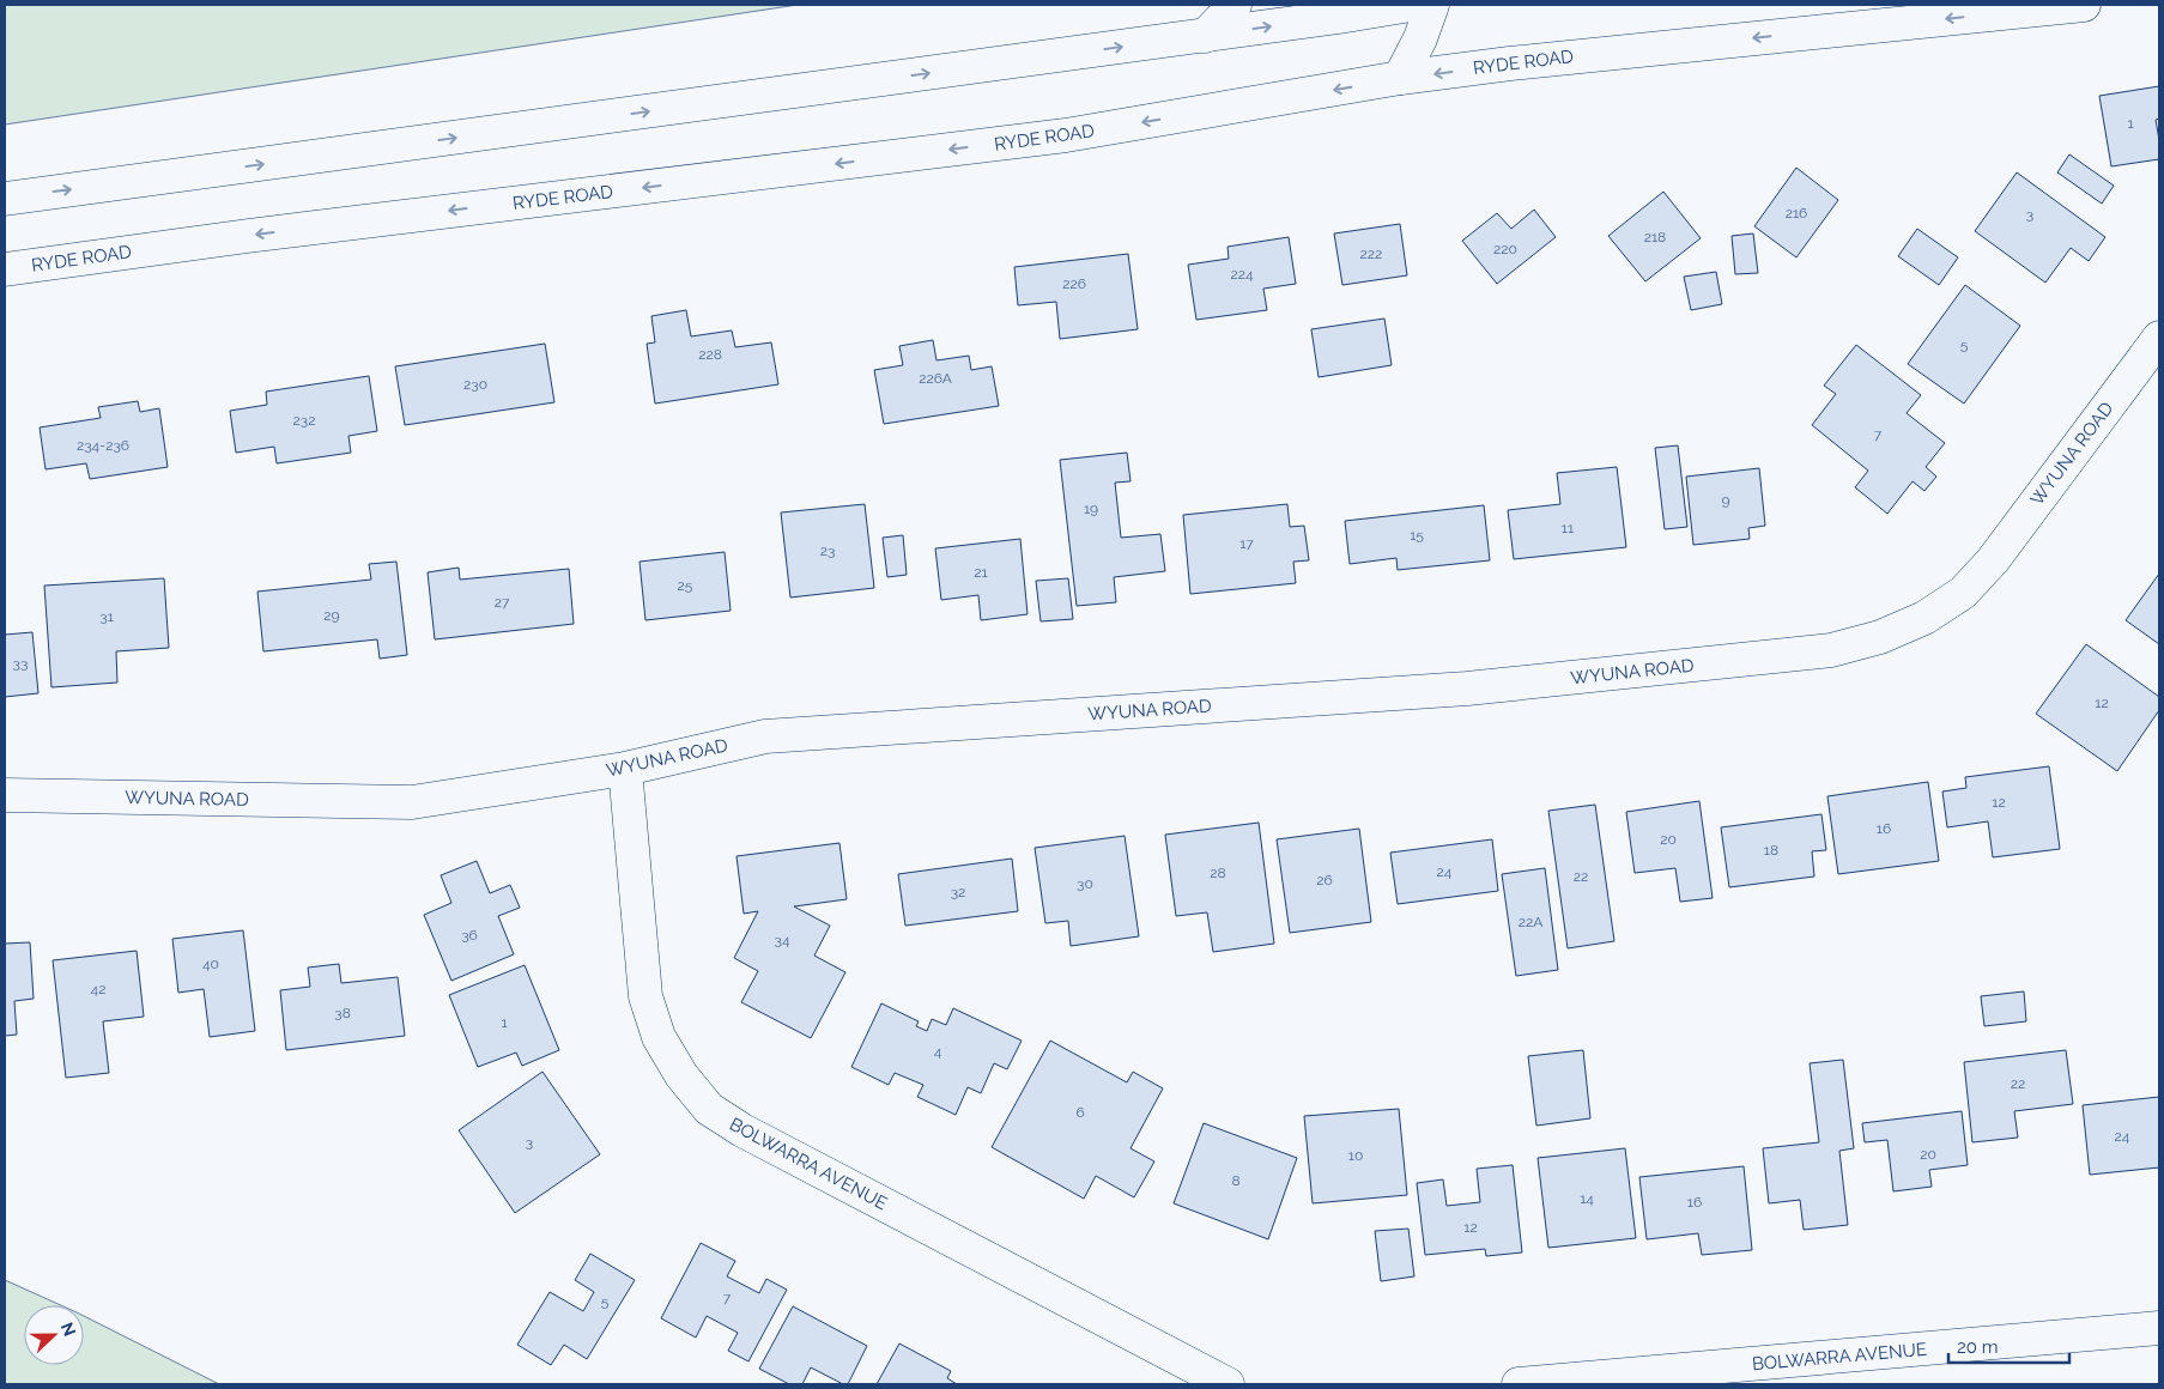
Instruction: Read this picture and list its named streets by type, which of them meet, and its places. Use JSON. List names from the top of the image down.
{
  "streets": {
    "main road": ["RYDE ROAD", "WYUNA ROAD", "BOLWARRA AVENUE"]
  },
  "crossings": [
    ["WYUNA ROAD", "BOLWARRA AVENUE"]
  ],
  "house_numbers": [
    "1",
    "216",
    "3",
    "218",
    "220",
    "222",
    "224",
    "226",
    "5",
    "228",
    "226A",
    "230",
    "232",
    "7",
    "234-236",
    "9",
    "19",
    "11",
    "15",
    "17",
    "23",
    "21",
    "25",
    "27",
    "29",
    "31",
    "33",
    "12",
    "12",
    "16",
    "20",
    "18",
    "24",
    "28",
    "22",
    "26",
    "30",
    "32",
    "22A",
    "36",
    "34",
    "40",
    "42",
    "38",
    "1",
    "4",
    "22",
    "6",
    "24",
    "3",
    "20",
    "10",
    "8",
    "14",
    "16",
    "12",
    "7",
    "5"
  ],
  "scale_bar": "20 m",
  "north": "right"
}
